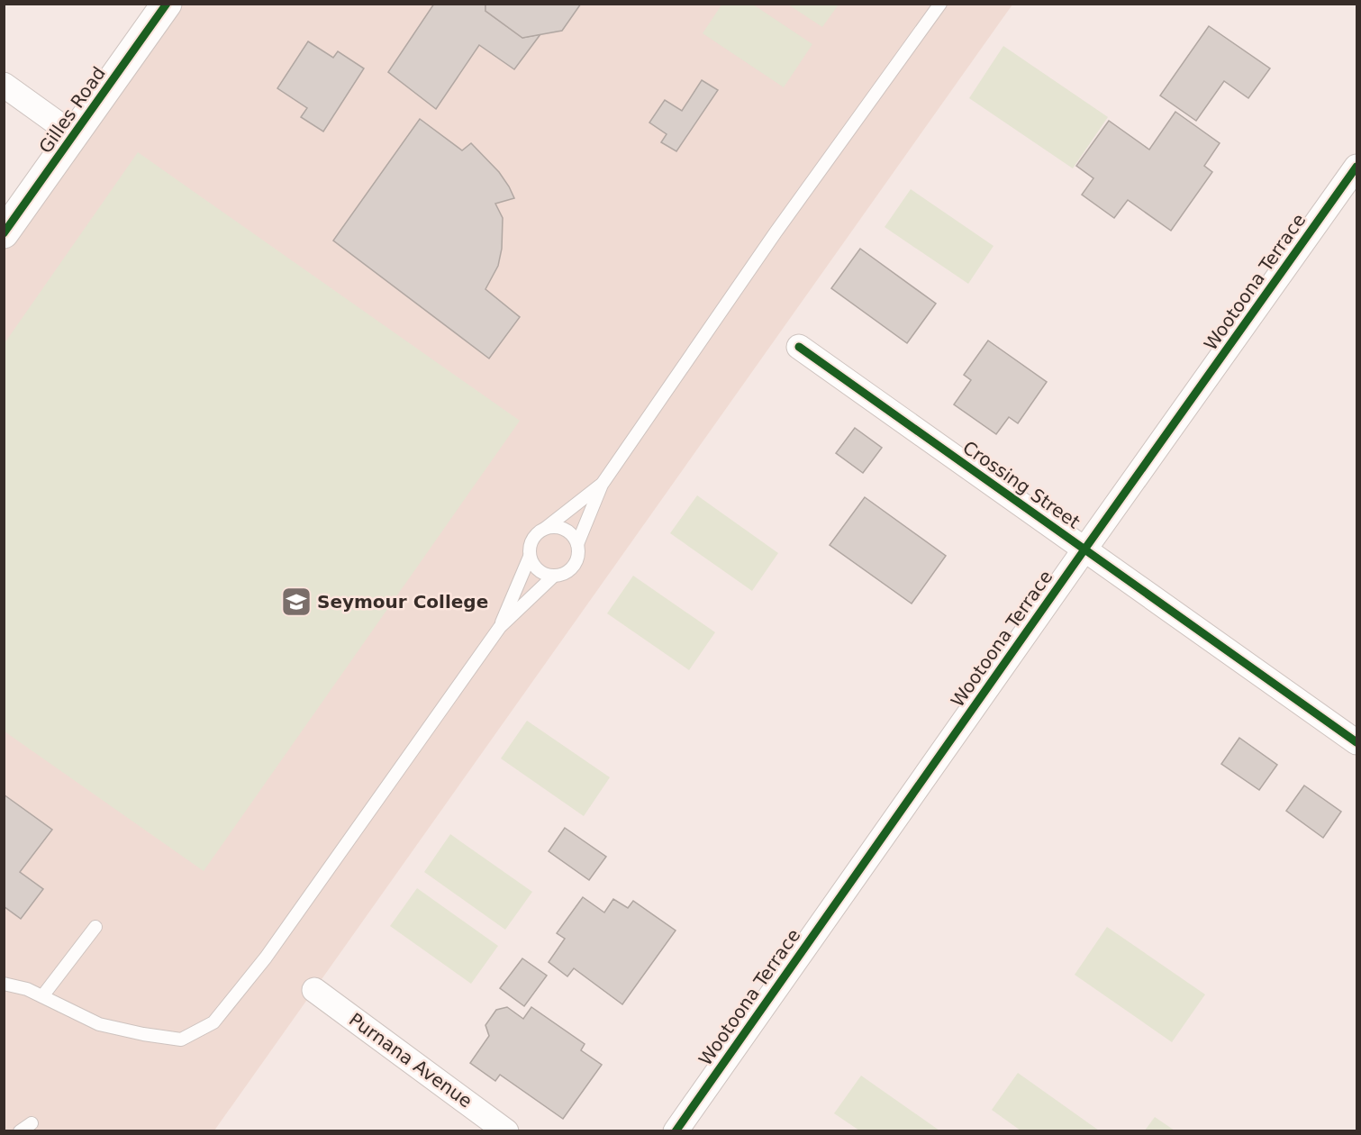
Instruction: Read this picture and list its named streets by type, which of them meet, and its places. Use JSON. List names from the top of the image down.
{
  "streets": {
    "street": [
      "Gilles Road",
      "Wootoona Terrace",
      "Crossing Street",
      "Purnana Avenue"
    ]
  },
  "crossings": [
    ["Wootoona Terrace", "Crossing Street"]
  ],
  "places": {
    "school or university": ["Seymour College"]
  }
}
